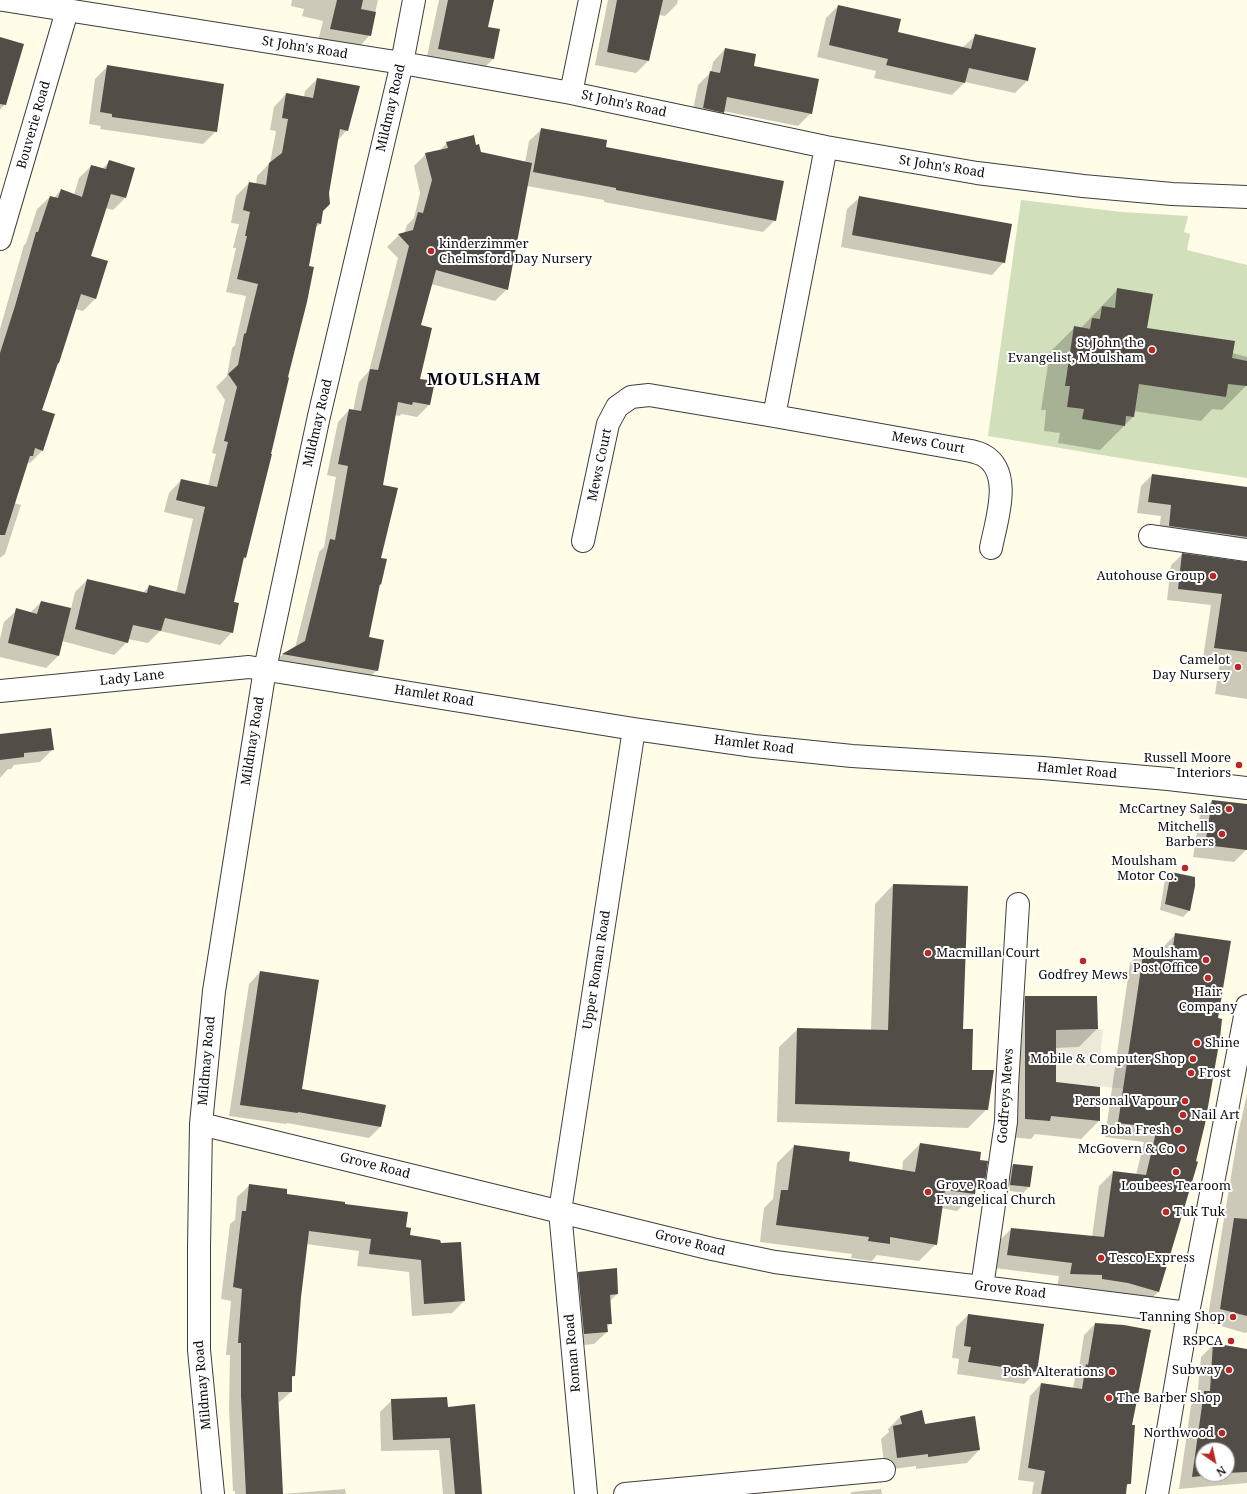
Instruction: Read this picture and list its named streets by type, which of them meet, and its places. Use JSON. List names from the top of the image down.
{
  "streets": {
    "street": [
      "St John's Road",
      "Mildmay Road",
      "Bouverie Road",
      "Mews Court",
      "Lady Lane",
      "Hamlet Road",
      "Upper Roman Road",
      "Godfreys Mews",
      "Grove Road",
      "Roman Road"
    ]
  },
  "crossings": [
    ["St John's Road", "Mildmay Road"],
    ["St John's Road", "Bouverie Road"],
    ["Mildmay Road", "Lady Lane"],
    ["Mildmay Road", "Hamlet Road"],
    ["Mildmay Road", "Grove Road"],
    ["Lady Lane", "Hamlet Road"],
    ["Hamlet Road", "Upper Roman Road"],
    ["Upper Roman Road", "Grove Road"],
    ["Upper Roman Road", "Roman Road"],
    ["Godfreys Mews", "Grove Road"],
    ["Grove Road", "Roman Road"]
  ],
  "districts": ["MOULSHAM"],
  "places": [
    "kinderzimmer Chelmsford Day Nursery",
    "St John the Evangelist, Moulsham",
    "Autohouse Group",
    "Camelot Day Nursery",
    "Russell Moore Interiors",
    "McCartney Sales",
    "Mitchells Barbers",
    "Moulsham Motor Co.",
    "Macmillan Court",
    "Moulsham Post Office",
    "Godfrey Mews",
    "Hair Company",
    "Shine",
    "Mobile & Computer Shop",
    "Frost",
    "Personal Vapour",
    "Nail Art",
    "Boba Fresh",
    "McGovern & Co",
    "Loubees Tearoom",
    "Grove Road Evangelical Church",
    "Tuk Tuk",
    "Tesco Express",
    "Tanning Shop",
    "RSPCA",
    "Subway",
    "Posh Alterations",
    "The Barber Shop",
    "Northwood"
  ],
  "north": "bottom right"
}
